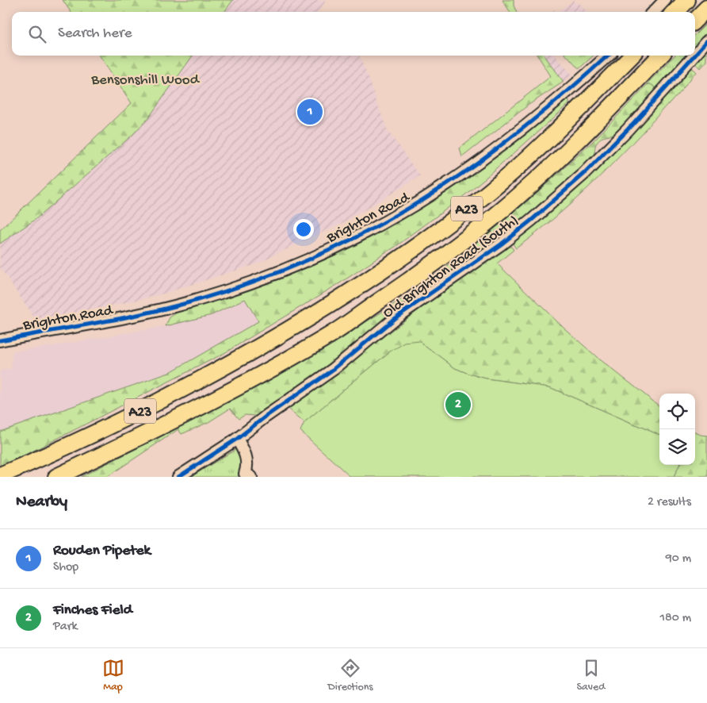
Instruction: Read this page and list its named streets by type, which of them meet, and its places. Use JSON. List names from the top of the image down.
{
  "streets": {
    "highway": ["A23"],
    "street": ["Brighton Road", "Old Brighton Road (South)"]
  },
  "parks": ["Bensonshill Wood"],
  "page": {
    "search": "Search here",
    "pins": ["1", "2"],
    "heading": ["Nearby", "2 results"],
    "list": [
      {
        "mark": "1",
        "name": "Rouden Pipetek",
        "note": "Shop",
        "value": "90 m"
      },
      {
        "mark": "2",
        "name": "Finches Field",
        "note": "Park",
        "value": "180 m"
      }
    ],
    "nav": ["Map", "Directions", "Saved"]
  }
}
